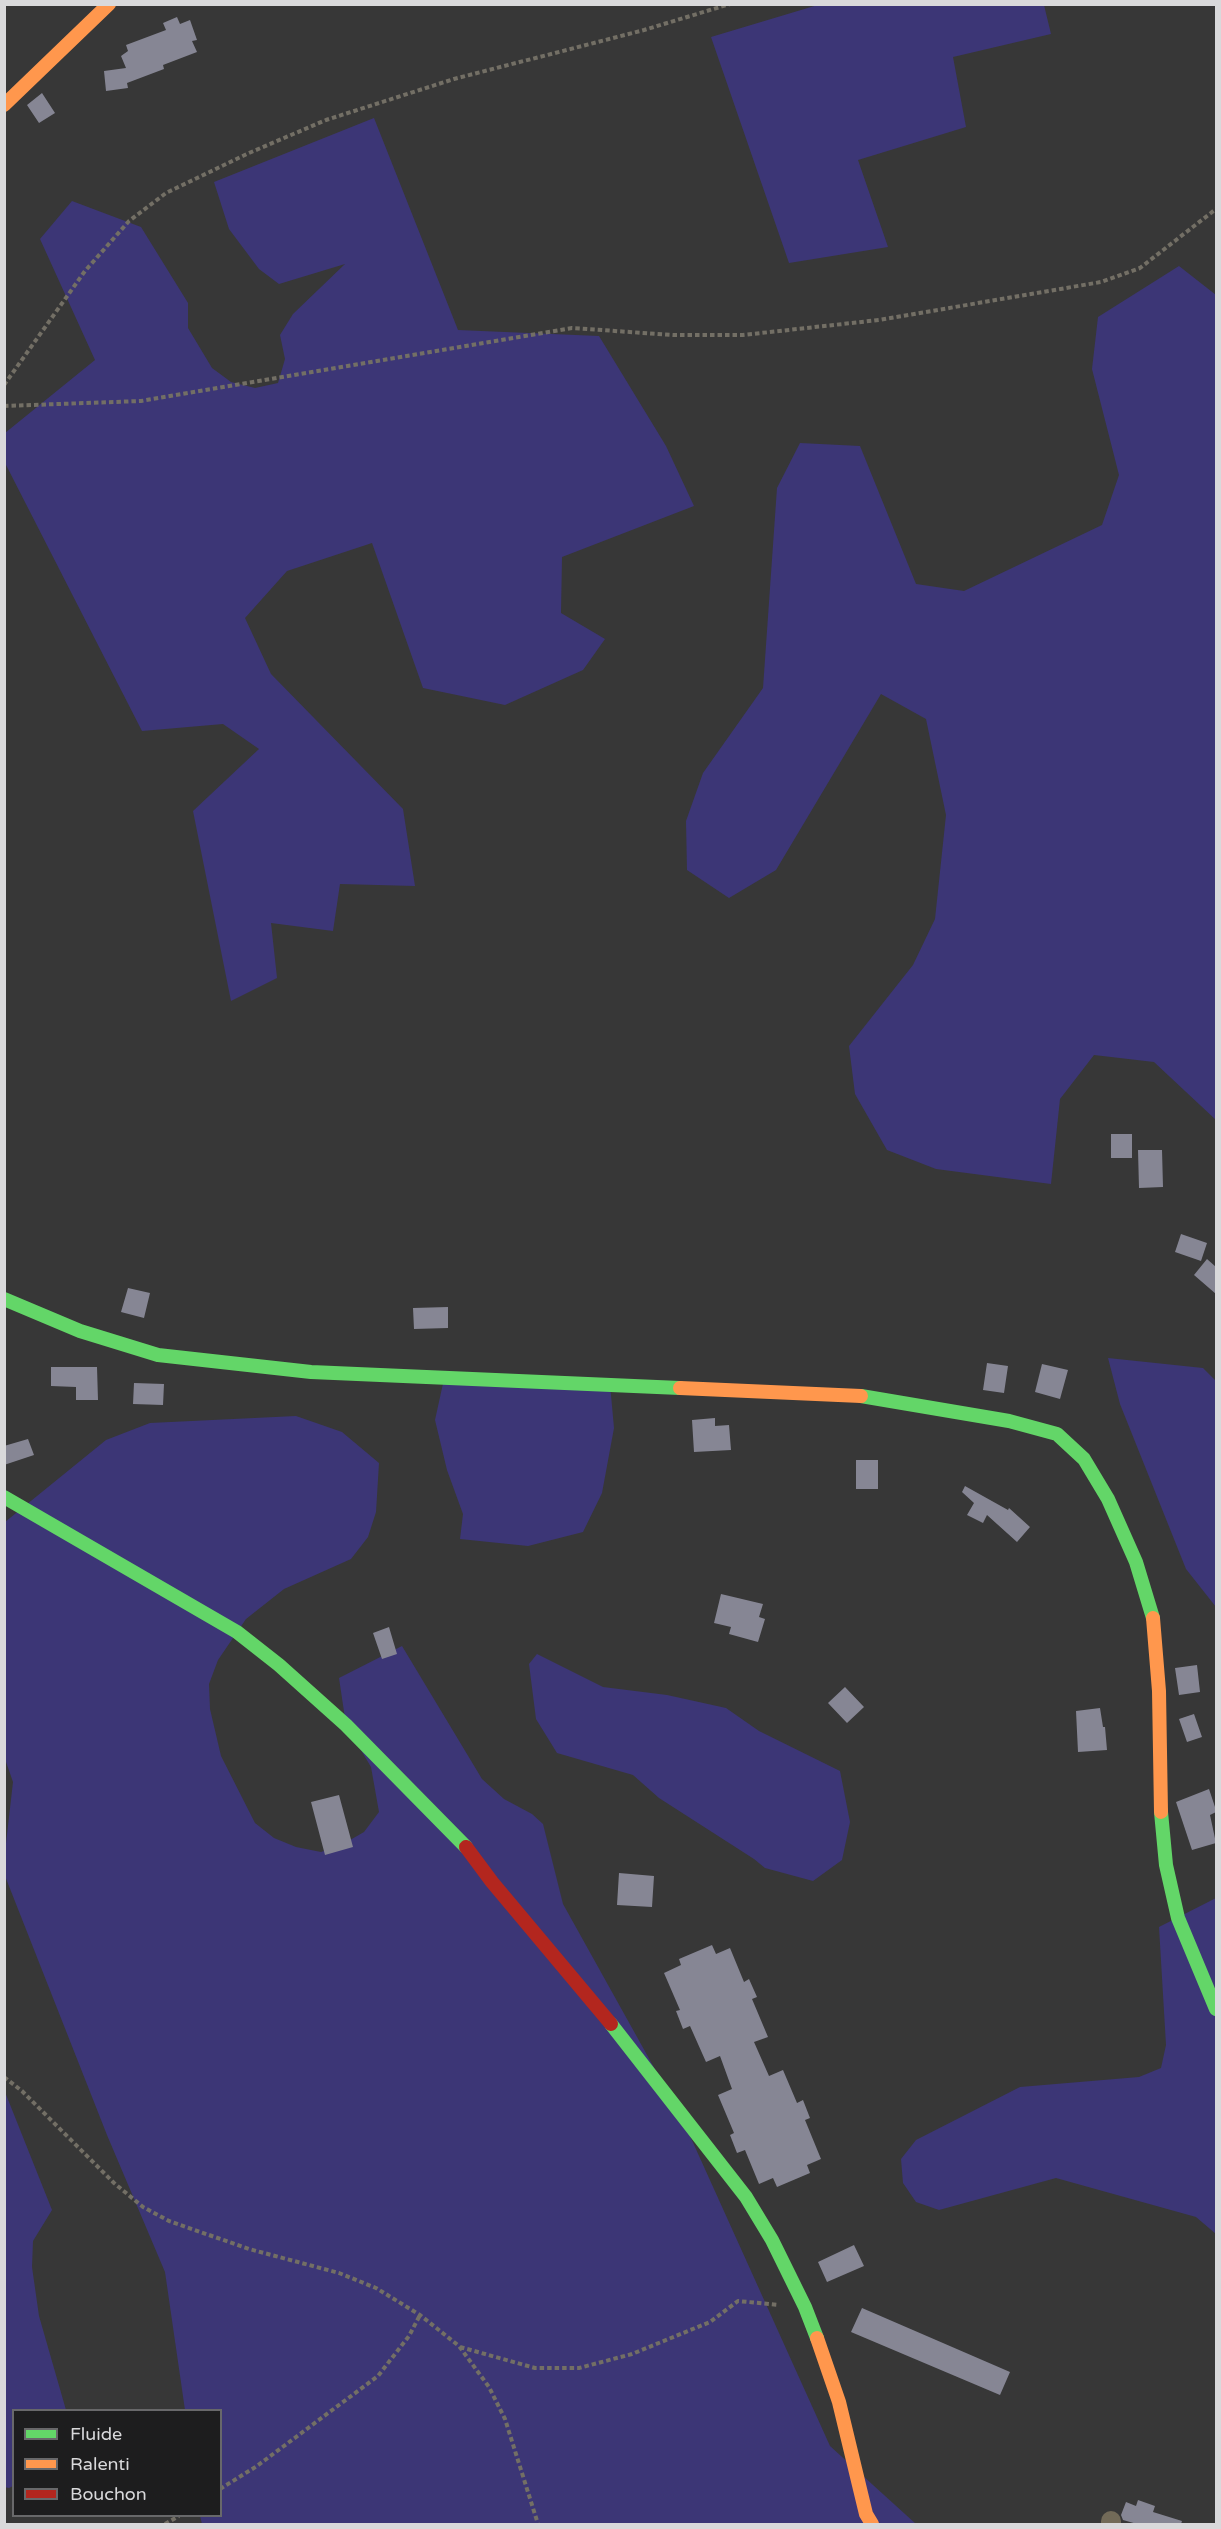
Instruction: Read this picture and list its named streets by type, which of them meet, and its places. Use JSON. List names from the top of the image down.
{
  "legend": ["Fluide", "Ralenti", "Bouchon"]
}
